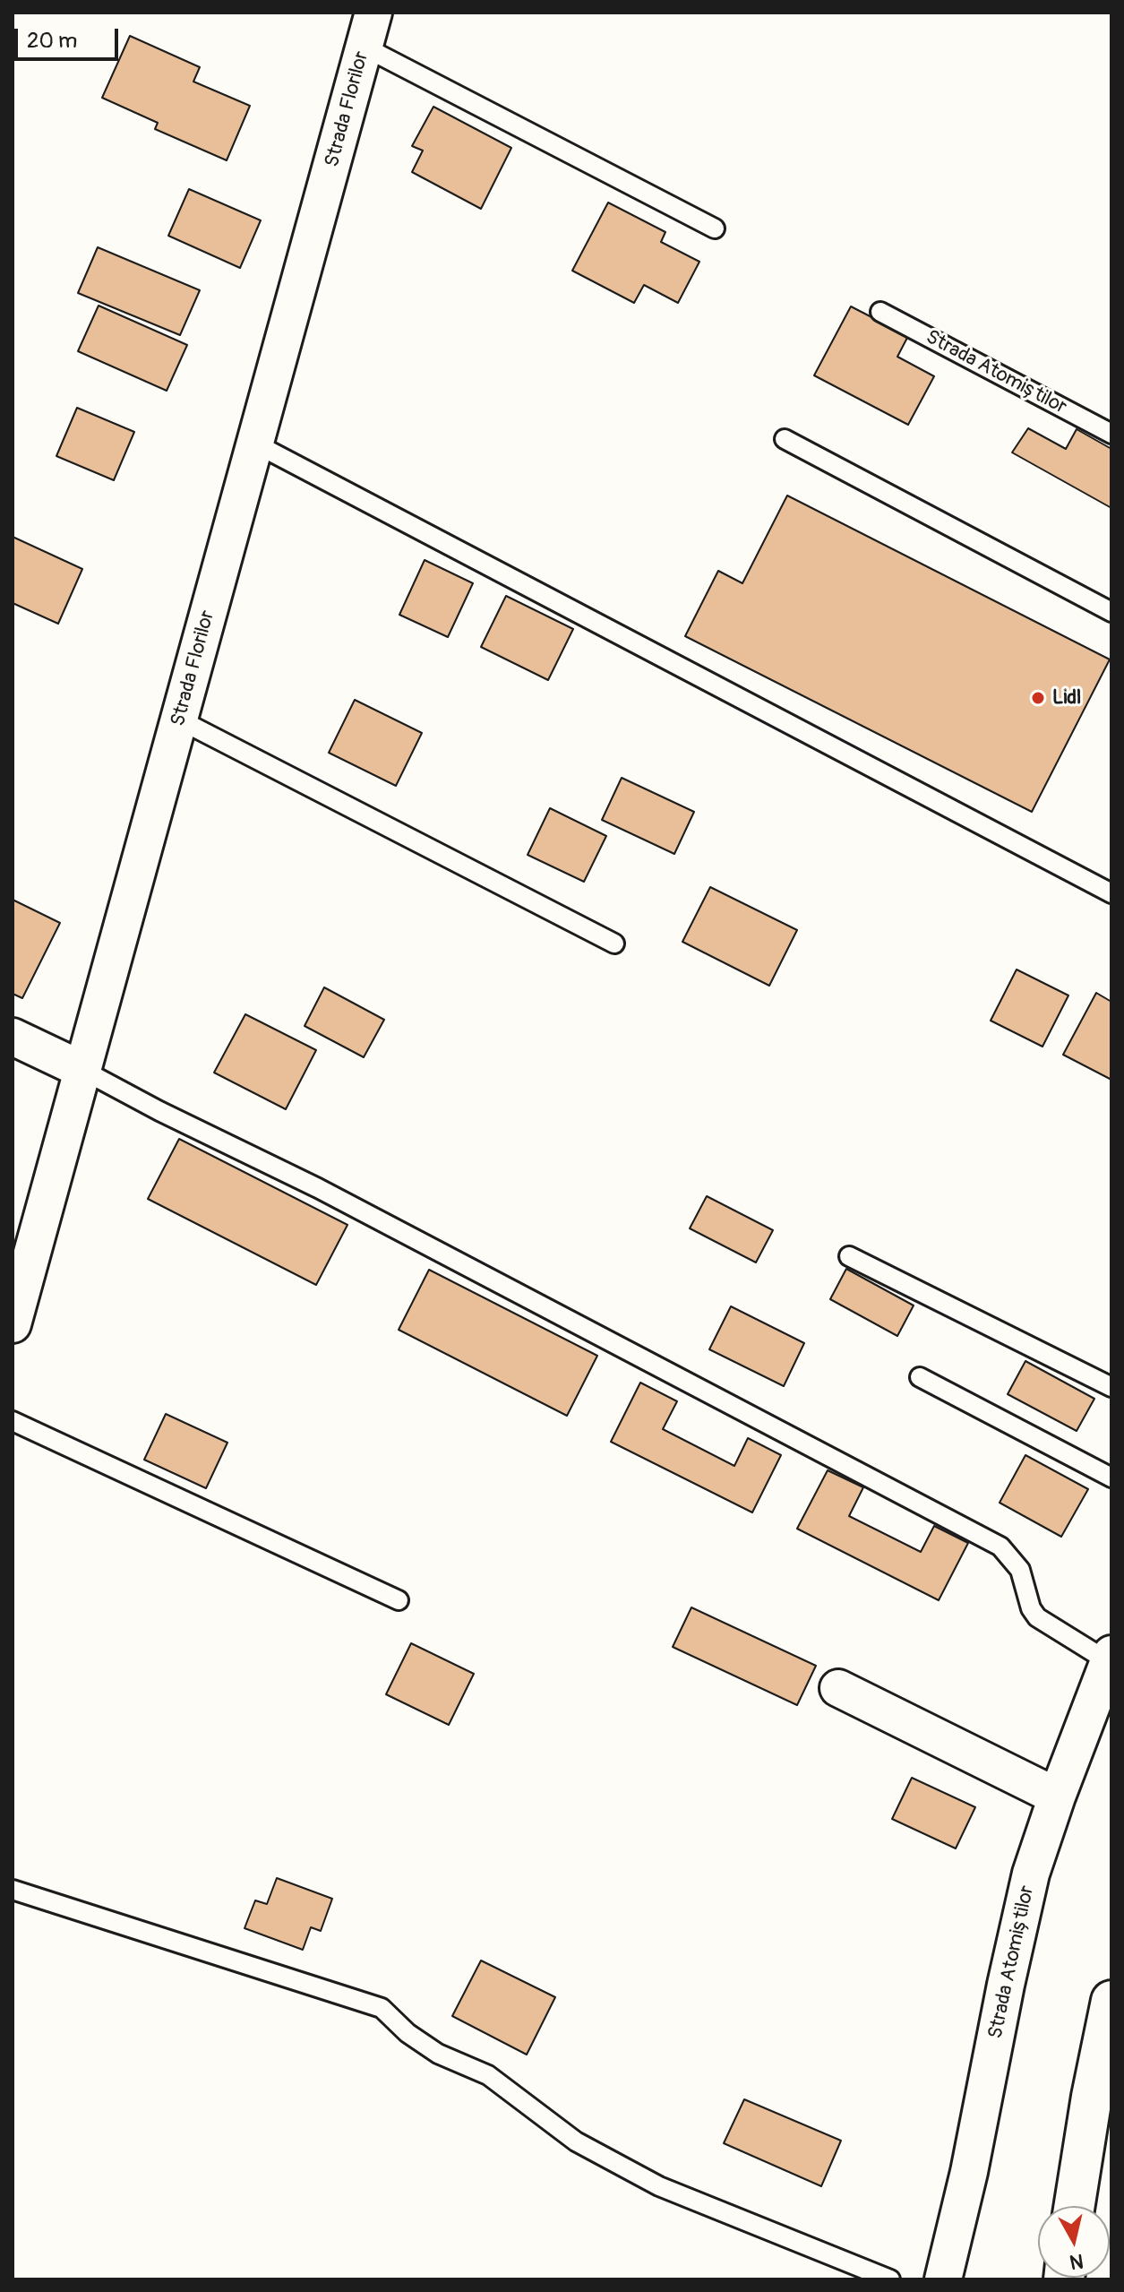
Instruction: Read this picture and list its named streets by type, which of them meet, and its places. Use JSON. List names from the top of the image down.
{
  "streets": {
    "street": ["Strada Florilor", "Strada Atomiștilor"]
  },
  "places": ["Lidl"],
  "scale_bar": "20 m",
  "north": "bottom"
}
